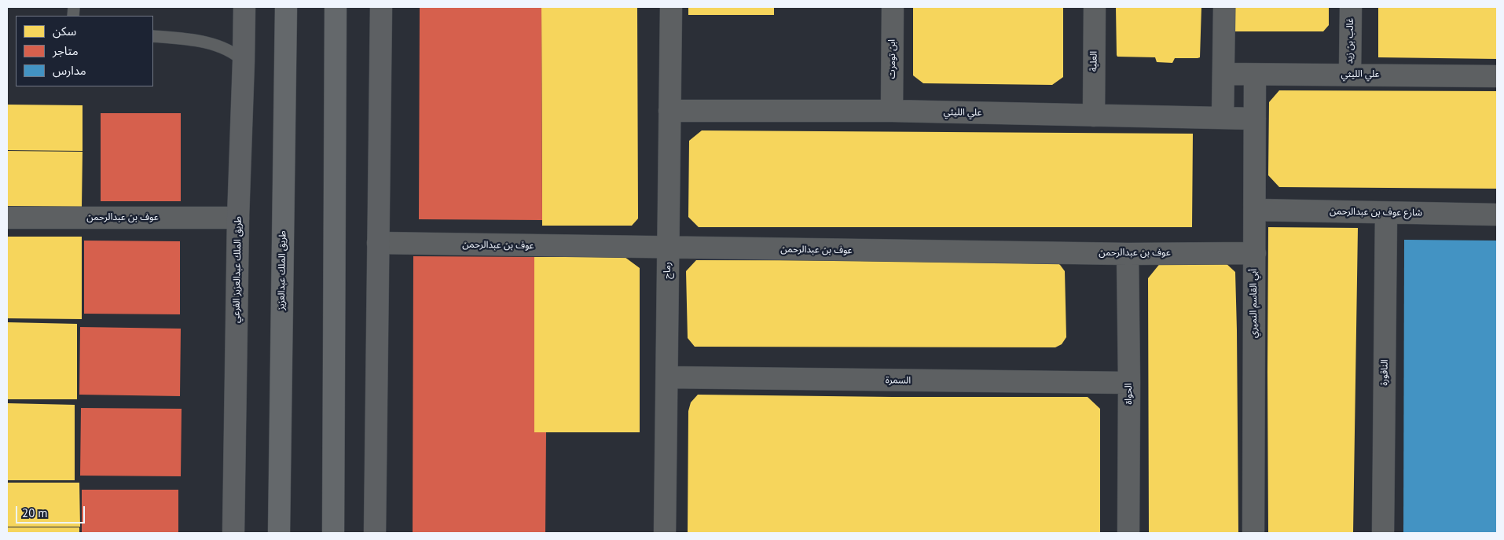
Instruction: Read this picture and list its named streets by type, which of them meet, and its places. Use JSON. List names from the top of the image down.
{
  "streets": {
    "main road": ["طريق الملك عبدالعزيز"],
    "street": [
      "غالب بن زيد",
      "ابن تومرت",
      "العلية",
      "علي الليثي",
      "شارع عوف بن عبدالرحمن",
      "عوف بن عبدالرحمن",
      "طريق الملك عبدالعزيز الفرعي",
      "رماح",
      "أبي القاسم النميري",
      "الناقورة",
      "السمرة",
      "الحواة"
    ]
  },
  "crossings": [
    ["غالب بن زيد", "علي الليثي"],
    ["ابن تومرت", "علي الليثي"],
    ["العلية", "علي الليثي"],
    ["علي الليثي", "رماح"],
    ["علي الليثي", "أبي القاسم النميري"],
    ["شارع عوف بن عبدالرحمن", "أبي القاسم النميري"],
    ["شارع عوف بن عبدالرحمن", "الناقورة"],
    ["عوف بن عبدالرحمن", "طريق الملك عبدالعزيز الفرعي"],
    ["عوف بن عبدالرحمن", "رماح"],
    ["عوف بن عبدالرحمن", "أبي القاسم النميري"],
    ["عوف بن عبدالرحمن", "الحواة"],
    ["رماح", "السمرة"],
    ["السمرة", "الحواة"]
  ],
  "legend": ["سكن", "متاجر", "مدارس"],
  "scale_bar": "20 m"
}
